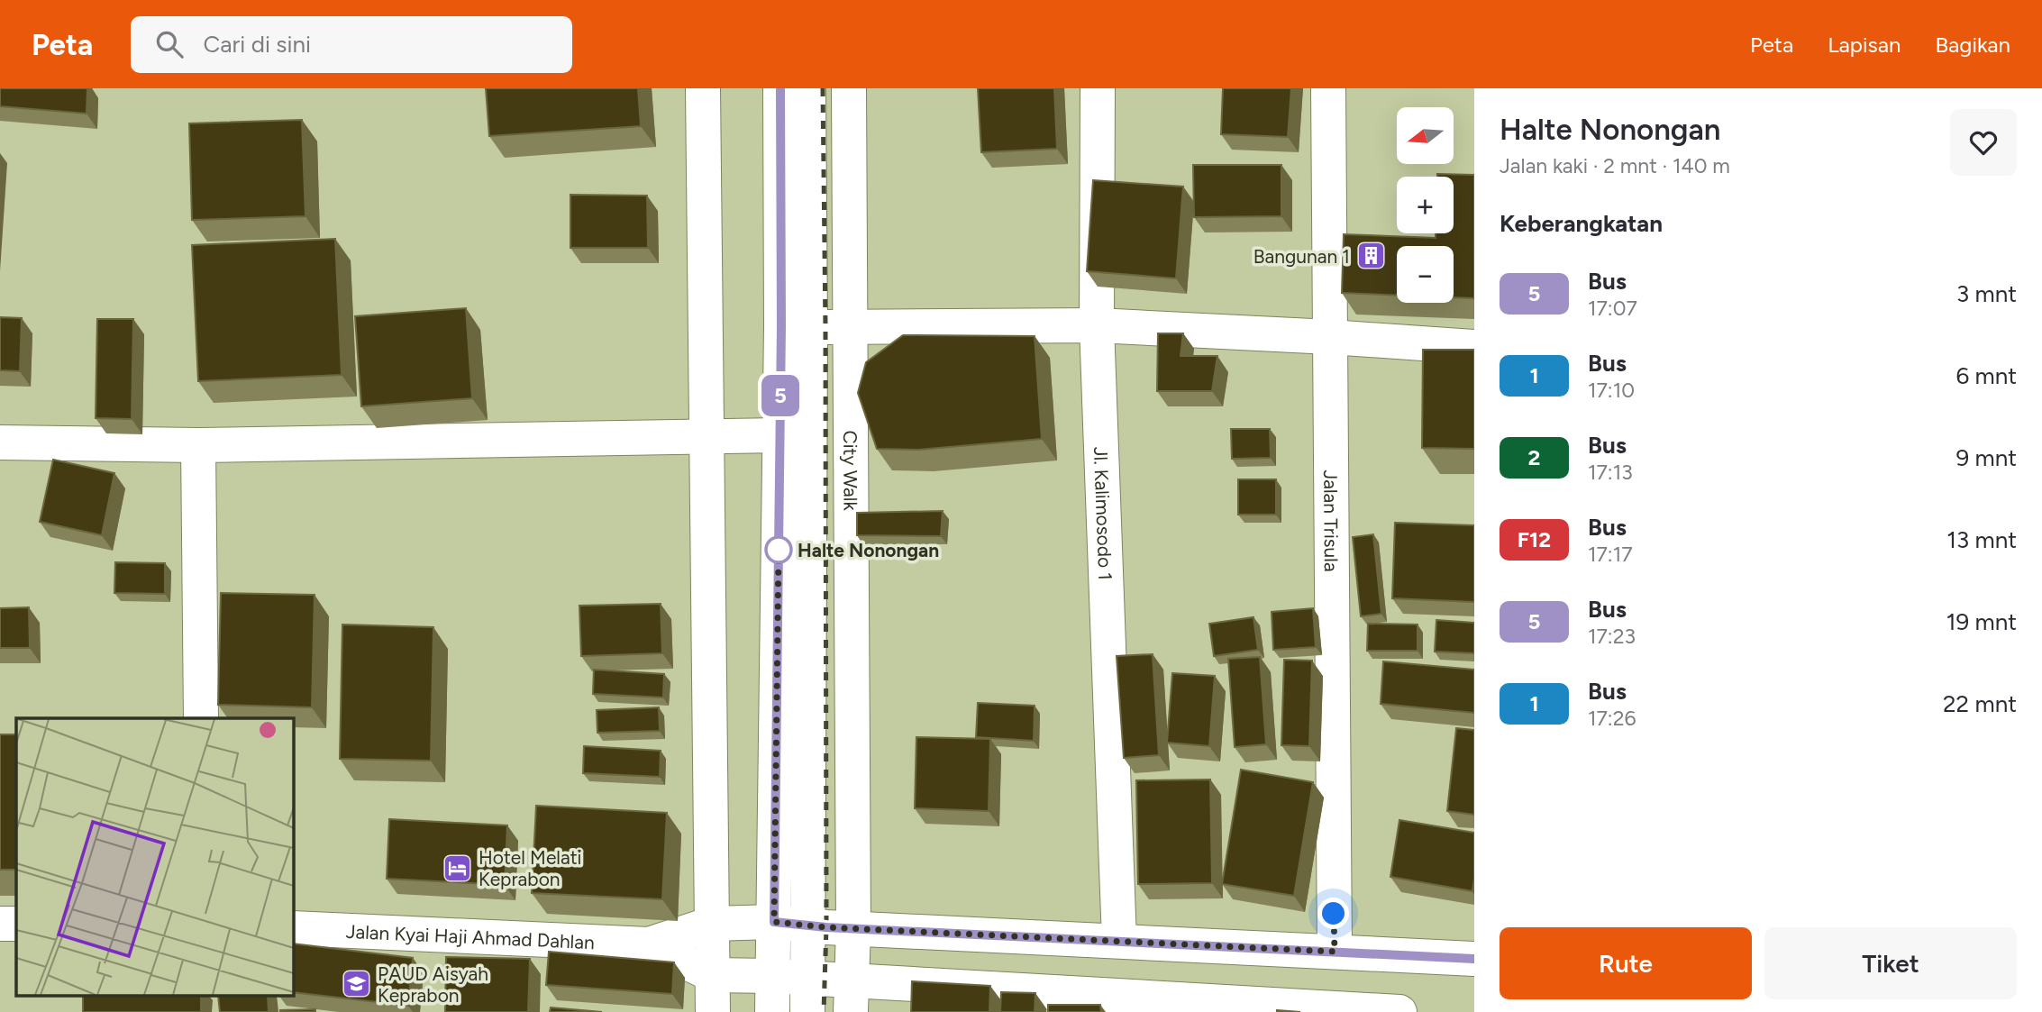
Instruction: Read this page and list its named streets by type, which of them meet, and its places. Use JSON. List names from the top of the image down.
{
  "streets": {
    "street": [
      "City Walk",
      "Jl. Kalimosodo 1",
      "Jalan Trisula",
      "Jalan Kyai Haji Ahmad Dahlan"
    ]
  },
  "crossings": [
    ["City Walk", "Jalan Kyai Haji Ahmad Dahlan"],
    ["Jl. Kalimosodo 1", "Jalan Kyai Haji Ahmad Dahlan"],
    ["Jalan Trisula", "Jalan Kyai Haji Ahmad Dahlan"]
  ],
  "places": {
    "building": ["Bangunan 1"],
    "other": ["Halte Nonongan"],
    "hotel": ["Hotel Melati Keprabon"],
    "school or university": ["PAUD Aisyah Keprabon"]
  },
  "lines": ["bus line 5"],
  "north": "left",
  "page": {
    "header": "Peta",
    "search": "Cari di sini",
    "nav": ["Peta", "Lapisan", "Bagikan"],
    "on_map": "5",
    "heading": [
      ["Halte Nonongan", "Jalan kaki · 2 mnt · 140 m"],
      "Keberangkatan"
    ],
    "map_buttons": ["+", "−"],
    "list": [
      {
        "mark": "5",
        "name": "Bus",
        "note": "17:07",
        "value": "3 mnt"
      },
      {
        "mark": "1",
        "name": "Bus",
        "note": "17:10",
        "value": "6 mnt"
      },
      {
        "mark": "2",
        "name": "Bus",
        "note": "17:13",
        "value": "9 mnt"
      },
      {
        "mark": "F12",
        "name": "Bus",
        "note": "17:17",
        "value": "13 mnt"
      },
      {
        "mark": "5",
        "name": "Bus",
        "note": "17:23",
        "value": "19 mnt"
      },
      {
        "mark": "1",
        "name": "Bus",
        "note": "17:26",
        "value": "22 mnt"
      }
    ],
    "buttons": ["Rute", "Tiket"]
  }
}
